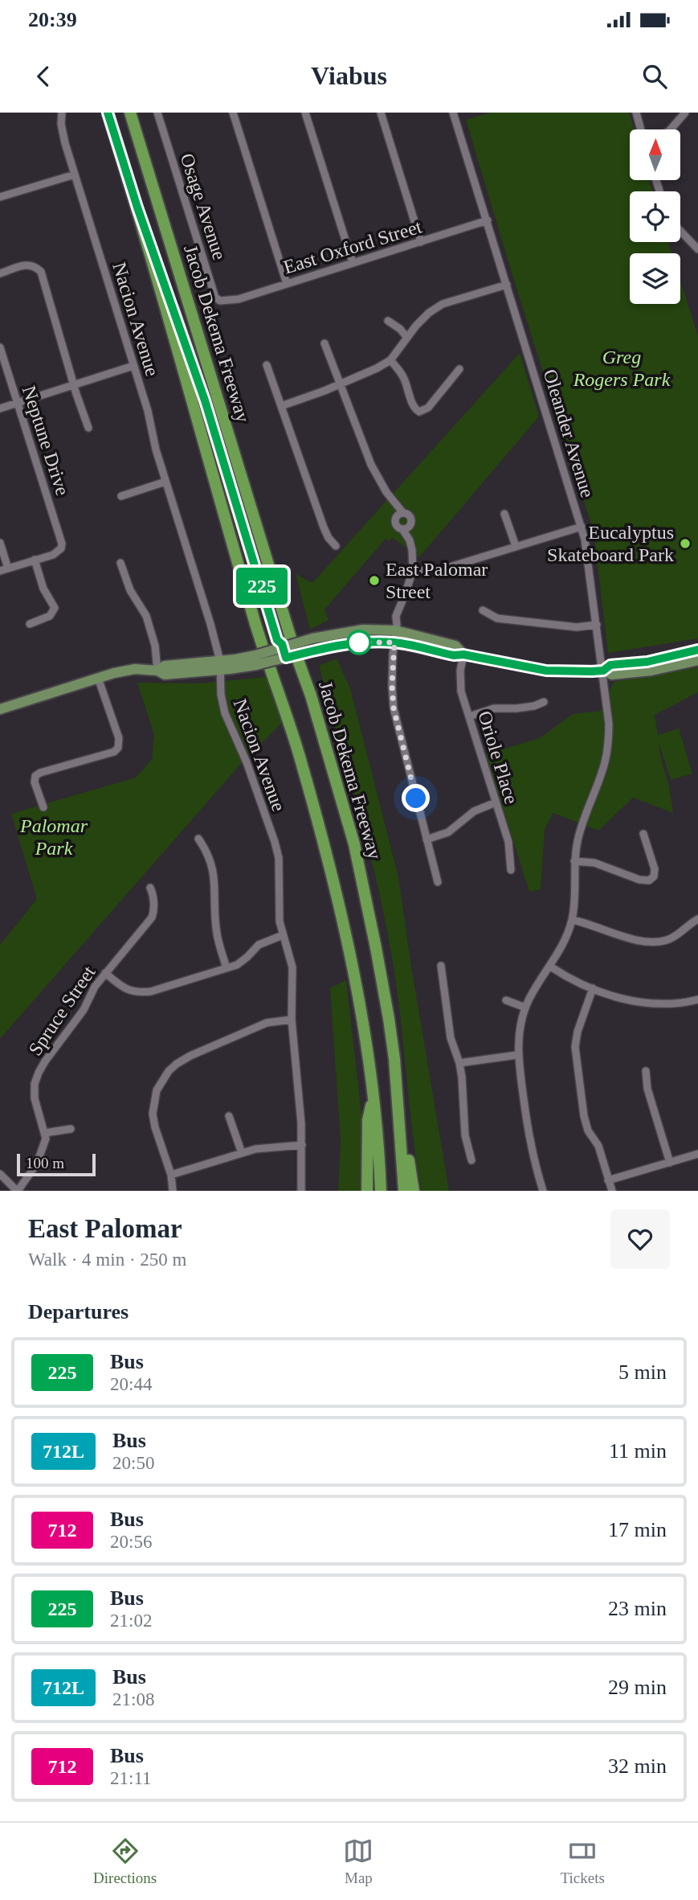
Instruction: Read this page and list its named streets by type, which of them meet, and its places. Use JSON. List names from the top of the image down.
{
  "streets": {
    "highway": ["Jacob Dekema Freeway"],
    "street": [
      "Osage Avenue",
      "East Oxford Street",
      "Nacion Avenue",
      "Oleander Avenue",
      "Neptune Drive",
      "Oriole Place",
      "Spruce Street"
    ]
  },
  "crossings": [
    ["Osage Avenue", "East Oxford Street"],
    ["East Oxford Street", "Oleander Avenue"]
  ],
  "parks": ["Greg Rogers Park", "Palomar Park"],
  "places": ["Eucalyptus Skateboard Park", "East Palomar Street"],
  "lines": ["bus line 225"],
  "scale_bar": "100 m",
  "north": "top",
  "page": {
    "status": "20:39",
    "header": "Viabus",
    "on_map": "225",
    "scale": "100 m",
    "heading": [
      ["East Palomar", "Walk · 4 min · 250 m"],
      "Departures"
    ],
    "list": [
      {
        "mark": "225",
        "name": "Bus",
        "note": "20:44",
        "value": "5 min"
      },
      {
        "mark": "712L",
        "name": "Bus",
        "note": "20:50",
        "value": "11 min"
      },
      {
        "mark": "712",
        "name": "Bus",
        "note": "20:56",
        "value": "17 min"
      },
      {
        "mark": "225",
        "name": "Bus",
        "note": "21:02",
        "value": "23 min"
      },
      {
        "mark": "712L",
        "name": "Bus",
        "note": "21:08",
        "value": "29 min"
      },
      {
        "mark": "712",
        "name": "Bus",
        "note": "21:11",
        "value": "32 min"
      }
    ],
    "tabs": ["Directions", "Map", "Tickets"]
  }
}
